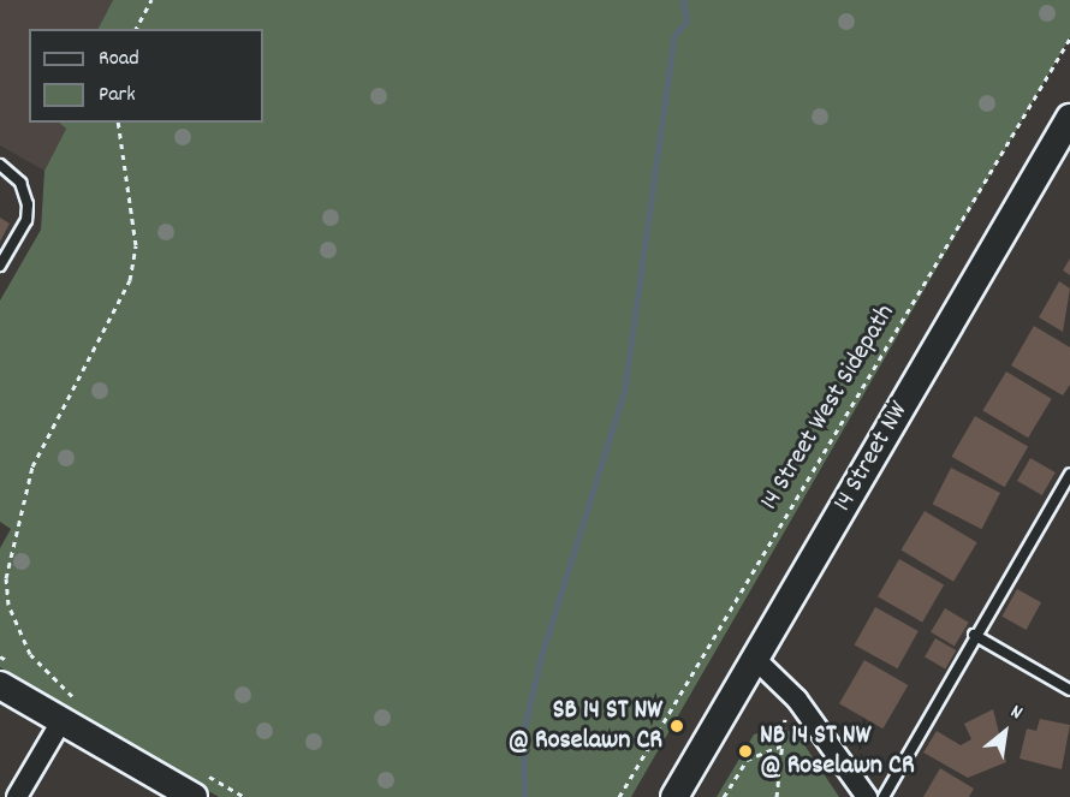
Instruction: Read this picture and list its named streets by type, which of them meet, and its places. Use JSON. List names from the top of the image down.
{
  "streets": {
    "main road": ["14 Street NW"],
    "path": ["14 Street West Sidepath"]
  },
  "places": ["SB 14 ST NW @ Roselawn CR", "NB 14 ST NW @ Roselawn CR"],
  "legend": ["Road", "Park"],
  "north": "top right"
}
